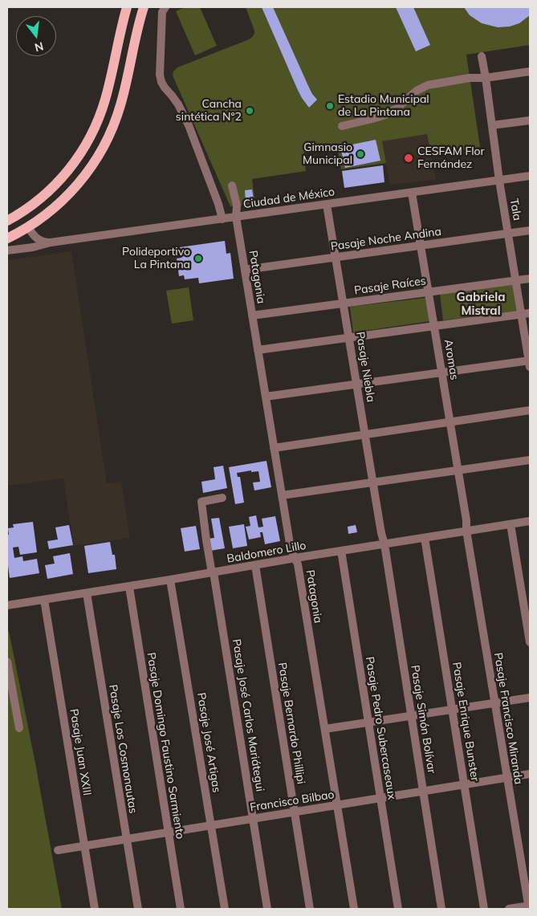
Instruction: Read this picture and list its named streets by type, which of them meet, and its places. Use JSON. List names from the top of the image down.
{
  "streets": {
    "street": [
      "Ciudad de México",
      "Tala",
      "Pasaje Noche Andina",
      "Patagonia",
      "Pasaje Raíces",
      "Aromas",
      "Pasaje Niebla",
      "Baldomero Lillo",
      "Pasaje José Carlos Mariátegui",
      "Pasaje Francisco Miranda",
      "Pasaje Simón Bolívar",
      "Pasaje Enrique Bunster",
      "Pasaje Bernardo Phillipi",
      "Pasaje Pedro Subercaseaux",
      "Pasaje José Artigas",
      "Pasaje Domingo Faustino Sarmiento",
      "Pasaje Los Cosmonautas",
      "Pasaje Juan XXIII",
      "Francisco Bilbao"
    ]
  },
  "crossings": [
    ["Ciudad de México", "Tala"],
    ["Ciudad de México", "Patagonia"],
    ["Ciudad de México", "Aromas"],
    ["Ciudad de México", "Pasaje Niebla"],
    ["Tala", "Pasaje Noche Andina"],
    ["Tala", "Pasaje Raíces"],
    ["Pasaje Noche Andina", "Patagonia"],
    ["Pasaje Noche Andina", "Aromas"],
    ["Pasaje Noche Andina", "Pasaje Niebla"],
    ["Patagonia", "Pasaje Raíces"],
    ["Patagonia", "Baldomero Lillo"],
    ["Patagonia", "Francisco Bilbao"],
    ["Pasaje Raíces", "Aromas"],
    ["Pasaje Raíces", "Pasaje Niebla"],
    ["Aromas", "Baldomero Lillo"],
    ["Aromas", "Pasaje Francisco Miranda"],
    ["Pasaje Niebla", "Pasaje Simón Bolívar"],
    ["Baldomero Lillo", "Pasaje José Carlos Mariátegui"],
    ["Baldomero Lillo", "Pasaje Francisco Miranda"],
    ["Baldomero Lillo", "Pasaje Simón Bolívar"],
    ["Baldomero Lillo", "Pasaje Enrique Bunster"],
    ["Baldomero Lillo", "Pasaje Bernardo Phillipi"],
    ["Baldomero Lillo", "Pasaje Pedro Subercaseaux"],
    ["Baldomero Lillo", "Pasaje José Artigas"],
    ["Baldomero Lillo", "Pasaje Domingo Faustino Sarmiento"],
    ["Baldomero Lillo", "Pasaje Los Cosmonautas"],
    ["Baldomero Lillo", "Pasaje Juan XXIII"],
    ["Pasaje José Carlos Mariátegui", "Francisco Bilbao"],
    ["Pasaje Francisco Miranda", "Francisco Bilbao"],
    ["Pasaje Simón Bolívar", "Francisco Bilbao"],
    ["Pasaje Enrique Bunster", "Francisco Bilbao"],
    ["Pasaje Bernardo Phillipi", "Francisco Bilbao"],
    ["Pasaje Pedro Subercaseaux", "Francisco Bilbao"],
    ["Pasaje José Artigas", "Francisco Bilbao"],
    ["Pasaje Domingo Faustino Sarmiento", "Francisco Bilbao"],
    ["Pasaje Los Cosmonautas", "Francisco Bilbao"],
    ["Pasaje Juan XXIII", "Francisco Bilbao"]
  ],
  "districts": ["Gabriela Mistral"],
  "places": [
    "Estadio Municipal de La Pintana",
    "Cancha sintética N°2",
    "Gimnasio Municipal",
    "CESFAM Flor Fernández",
    "Polideportivo La Pintana"
  ],
  "north": "bottom"
}
